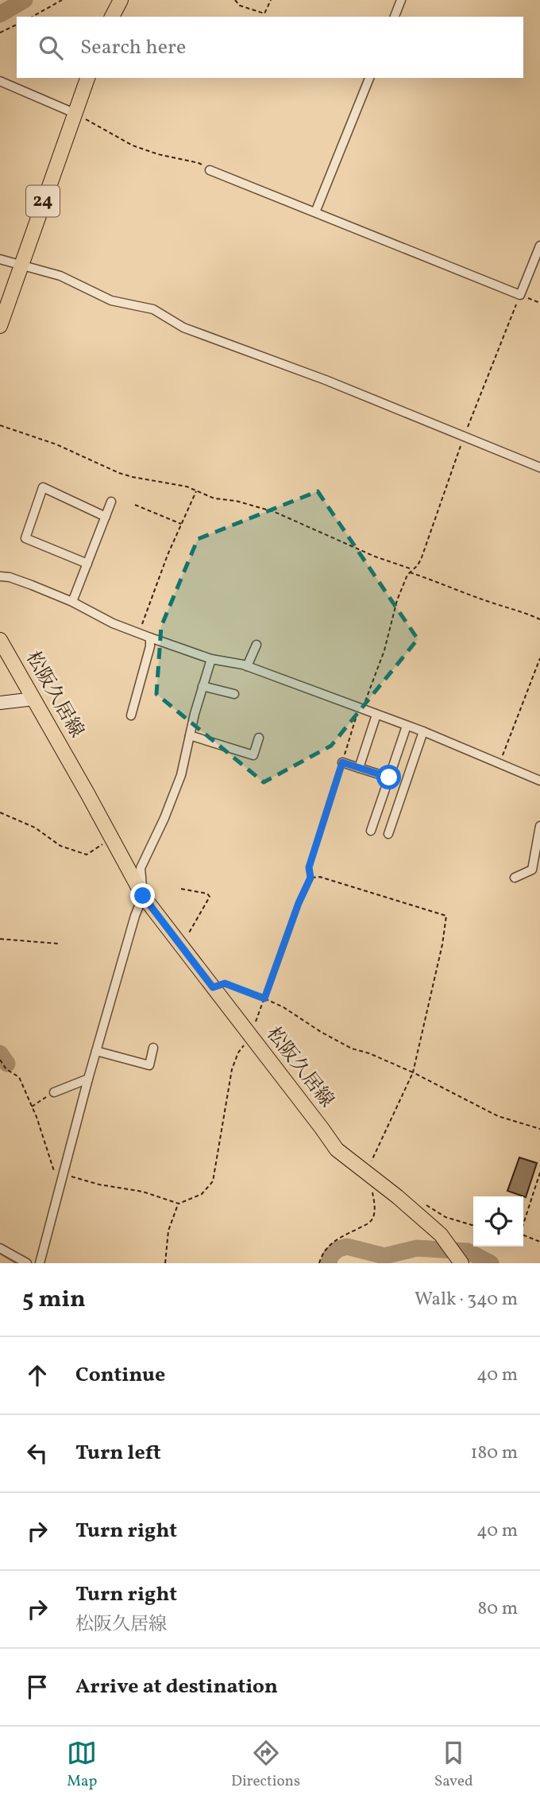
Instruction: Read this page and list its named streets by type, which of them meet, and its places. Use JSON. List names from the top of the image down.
{
  "streets": {
    "main road": ["24", "松阪久居線"]
  },
  "page": {
    "search": "Search here",
    "heading": ["5 min", "Walk · 340 m"],
    "list": [
      ["Continue", "40 m"],
      ["Turn left", "180 m"],
      ["Turn right", "40 m"],
      ["Turn right", "松阪久居線", "80 m"],
      "Arrive at destination"
    ],
    "nav": ["Map", "Directions", "Saved"]
  }
}
